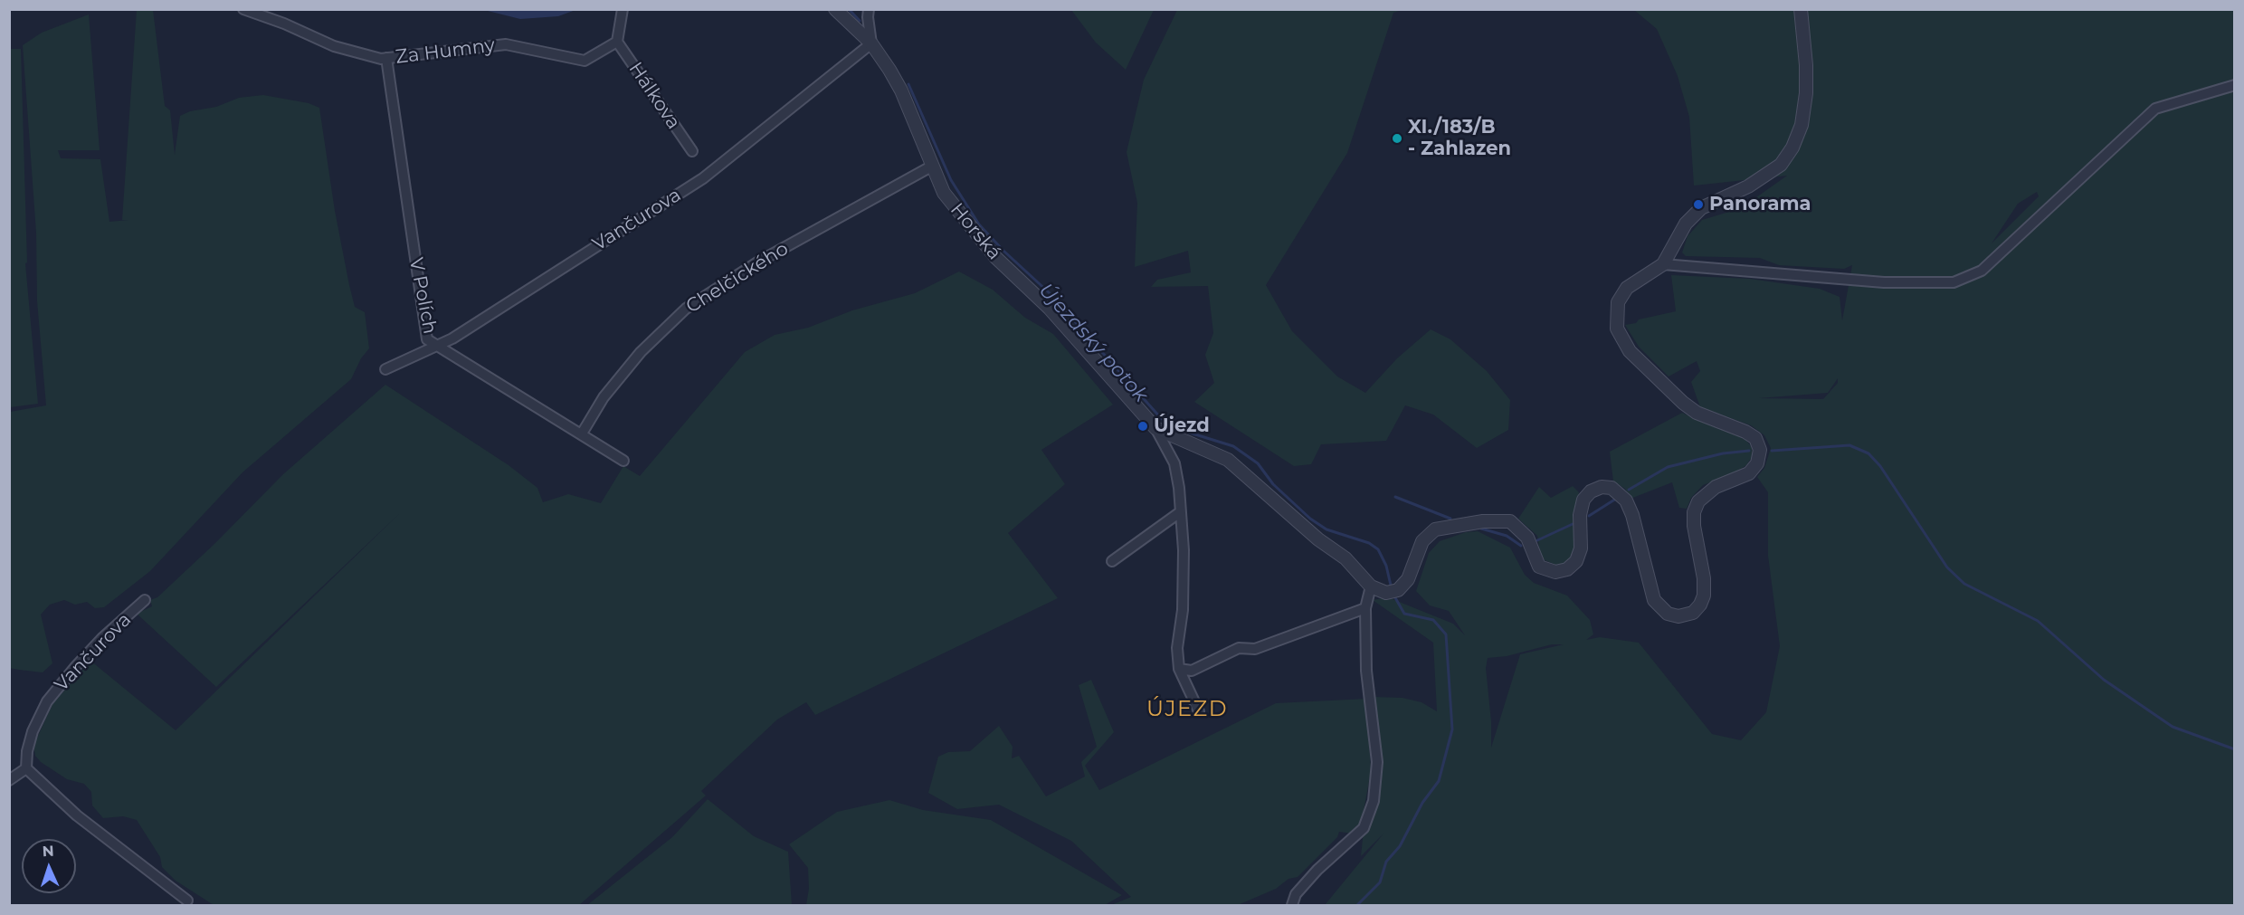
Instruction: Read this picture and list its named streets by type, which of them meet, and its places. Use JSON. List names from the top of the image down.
{
  "streets": {
    "street": [
      "Za Humny",
      "Hálkova",
      "Vančurova",
      "Horská",
      "Chelčického",
      "V Polích"
    ]
  },
  "crossings": [
    ["Za Humny", "Hálkova"],
    ["Za Humny", "V Polích"],
    ["Vančurova", "Horská"],
    ["Vančurova", "V Polích"],
    ["Horská", "Chelčického"],
    ["Chelčického", "V Polích"]
  ],
  "districts": ["ÚJEZD"],
  "water": ["Újezdský potok"],
  "places": ["XI./183/B - Zahlazen", "Panorama", "Újezd"],
  "north": "top"
}
